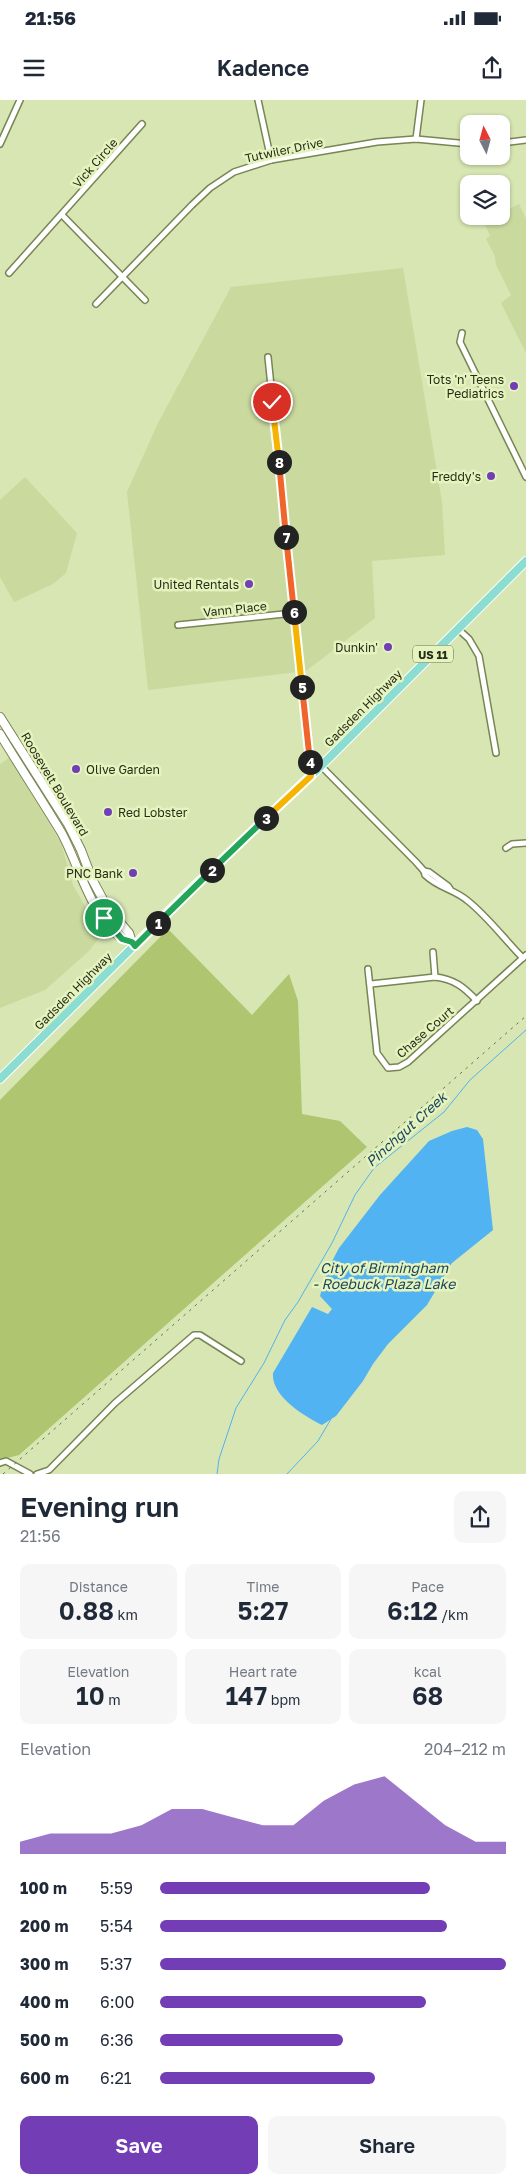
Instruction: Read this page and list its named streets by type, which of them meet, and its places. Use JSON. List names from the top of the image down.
{
  "streets": {
    "main road": ["US 11", "Gadsden Highway"],
    "street": [
      "Tutwiler Drive",
      "Vick Circle",
      "Vann Place",
      "Roosevelt Boulevard",
      "Chase Court"
    ]
  },
  "crossings": [
    ["Gadsden Highway", "Roosevelt Boulevard"]
  ],
  "water": ["Pinchgut Creek", "City of Birmingham - Roebuck Plaza Lake"],
  "places": [
    "Tots 'n' Teens Pediatrics",
    "Freddy's",
    "United Rentals",
    "Dunkin'",
    "Olive Garden",
    "Red Lobster",
    "PNC Bank"
  ],
  "north": "top",
  "page": {
    "status": "21:56",
    "header": "Kadence",
    "pins": [
      "8",
      "7",
      "6",
      "5",
      "4",
      "3",
      "2",
      "1"
    ],
    "heading": ["Evening run", "21:56"],
    "stats": [
      ["Distance", "0.88 km"],
      ["Time", "5:27"],
      ["Pace", "6:12 /km"],
      ["Elevation", "10 m"],
      ["Heart rate", "147 bpm"],
      ["kcal", "68"]
    ],
    "chart": ["Elevation", "204–212 m"],
    "list": [
      {
        "name": "100 m",
        "note": "5:59"
      },
      {
        "name": "200 m",
        "note": "5:54"
      },
      {
        "name": "300 m",
        "note": "5:37"
      },
      {
        "name": "400 m",
        "note": "6:00"
      },
      {
        "name": "500 m",
        "note": "6:36"
      },
      {
        "name": "600 m",
        "note": "6:21"
      }
    ],
    "buttons": ["Save", "Share"]
  }
}
